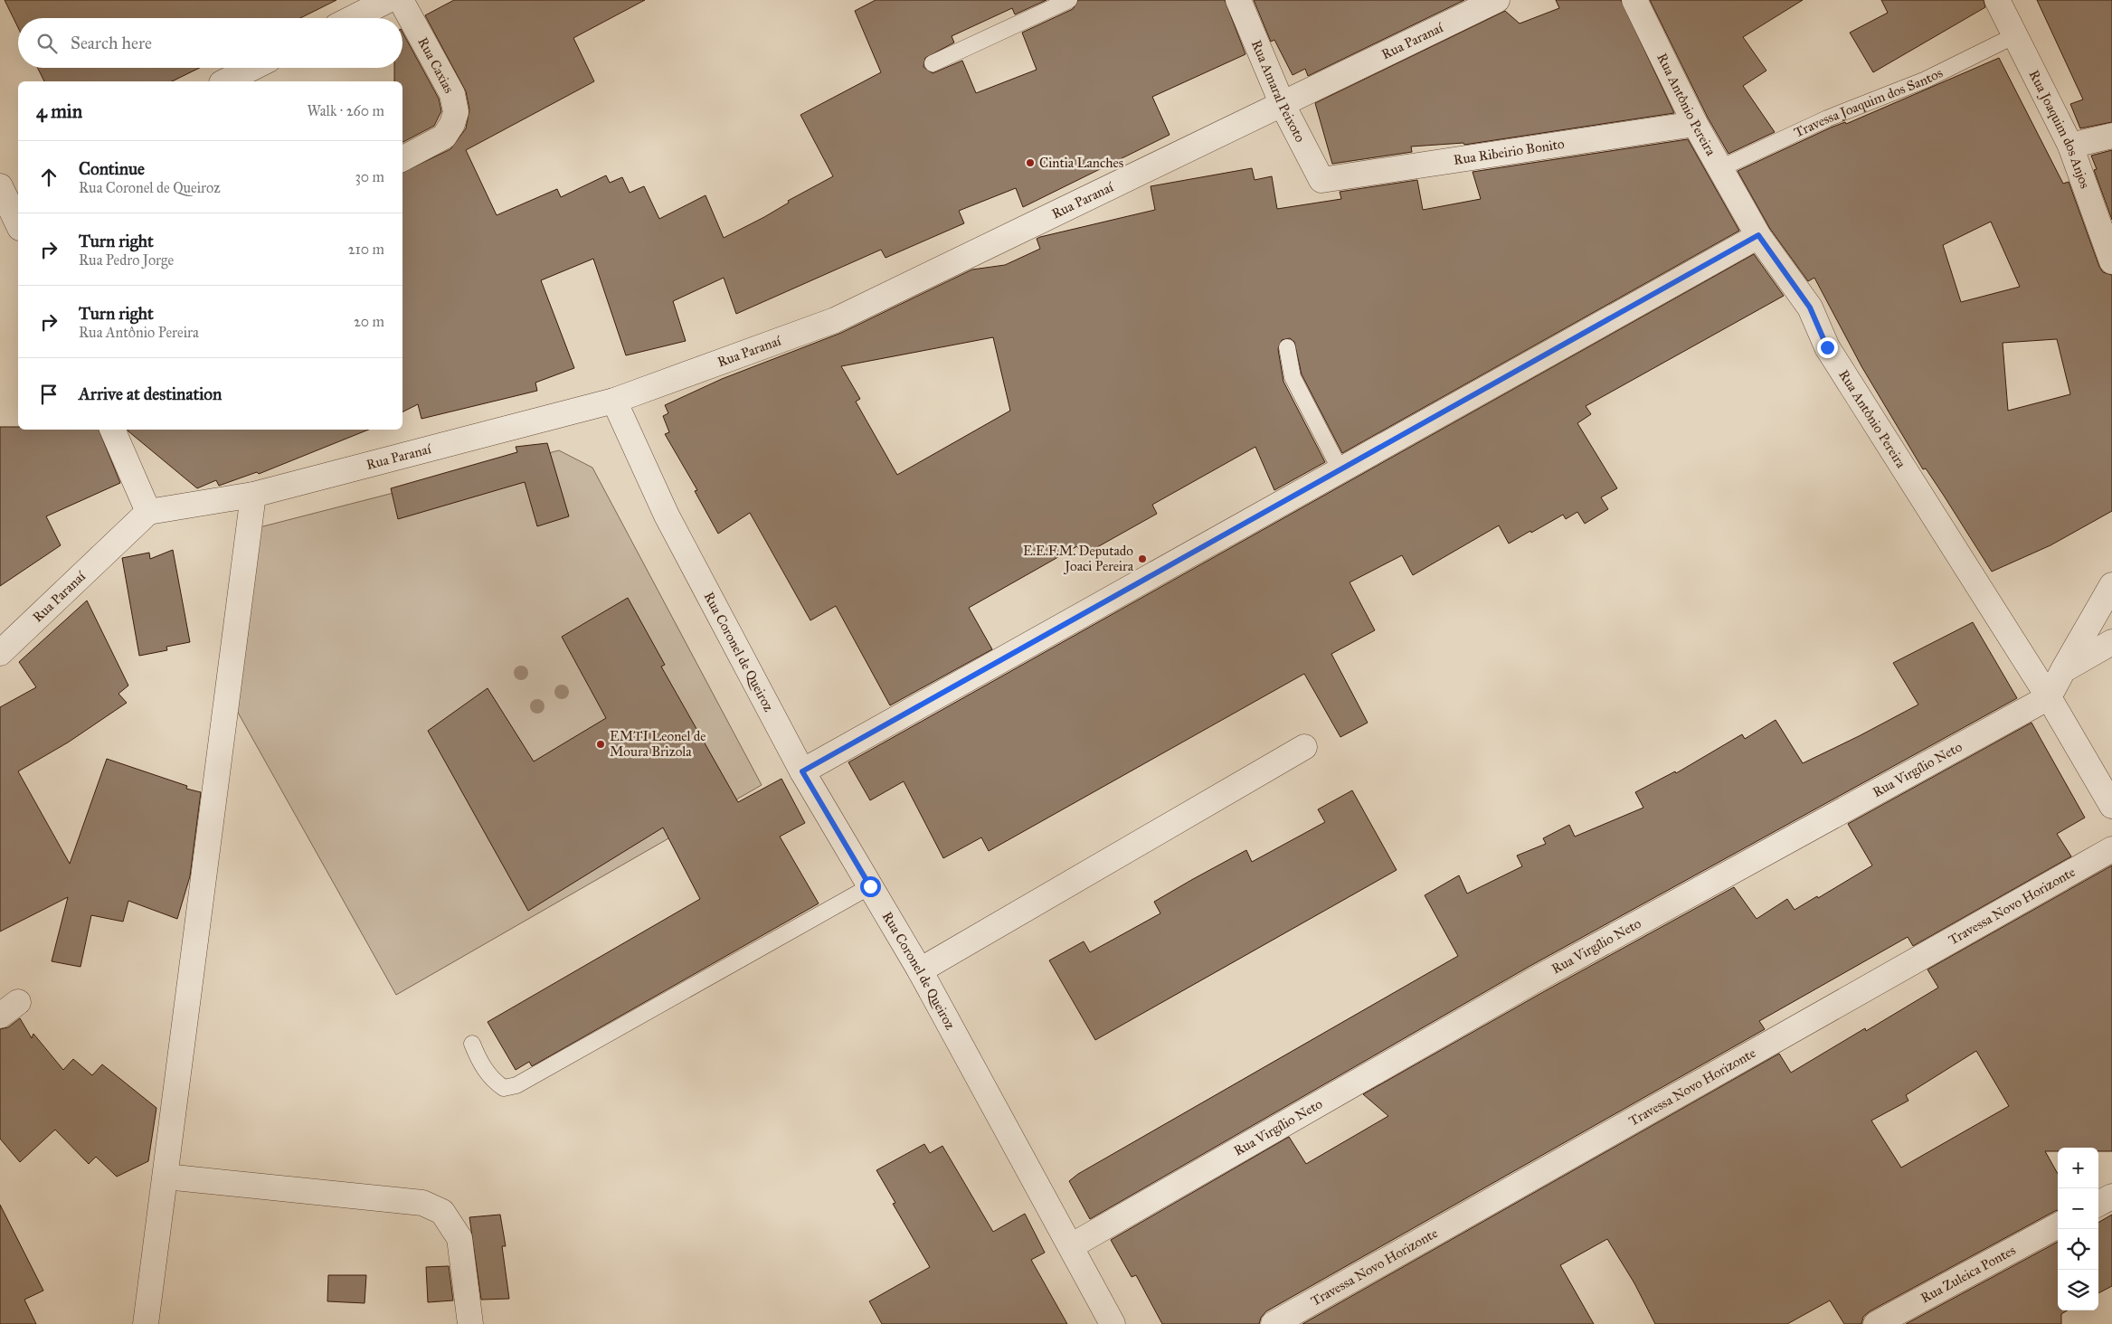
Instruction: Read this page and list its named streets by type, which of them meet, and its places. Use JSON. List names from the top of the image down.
{
  "streets": {
    "street": [
      "Rua Paranaí",
      "Rua Caxias",
      "Rua Amaral Peixoto",
      "Rua Antônio Pereira",
      "Rua Joaquim dos Anjos",
      "Rua Ribeirio Bonito",
      "Rua Coronel de Queiroz",
      "Rua Virgílio Neto",
      "Travessa Novo Horizonte",
      "Rua Zuleica Pontes"
    ],
    "lane": ["Travessa Joaquim dos Santos"]
  },
  "crossings": [
    ["Rua Paranaí", "Rua Amaral Peixoto"],
    ["Rua Paranaí", "Rua Coronel de Queiroz"],
    ["Rua Amaral Peixoto", "Rua Ribeirio Bonito"],
    ["Travessa Joaquim dos Santos", "Rua Antônio Pereira"],
    ["Travessa Joaquim dos Santos", "Rua Joaquim dos Anjos"],
    ["Rua Antônio Pereira", "Rua Ribeirio Bonito"],
    ["Rua Antônio Pereira", "Rua Virgílio Neto"],
    ["Rua Coronel de Queiroz", "Rua Virgílio Neto"]
  ],
  "places": ["Cintia Lanches", "E.E.F.M. Deputado Joaci Pereira", "EMTI Leonel de Moura Brizola"],
  "page": {
    "search": "Search here",
    "heading": ["4 min", "Walk · 260 m"],
    "list": [
      ["Continue", "Rua Coronel de Queiroz", "30 m"],
      ["Turn right", "Rua Pedro Jorge", "210 m"],
      ["Turn right", "Rua Antônio Pereira", "20 m"],
      "Arrive at destination"
    ],
    "map_buttons": ["+", "−"]
  }
}
